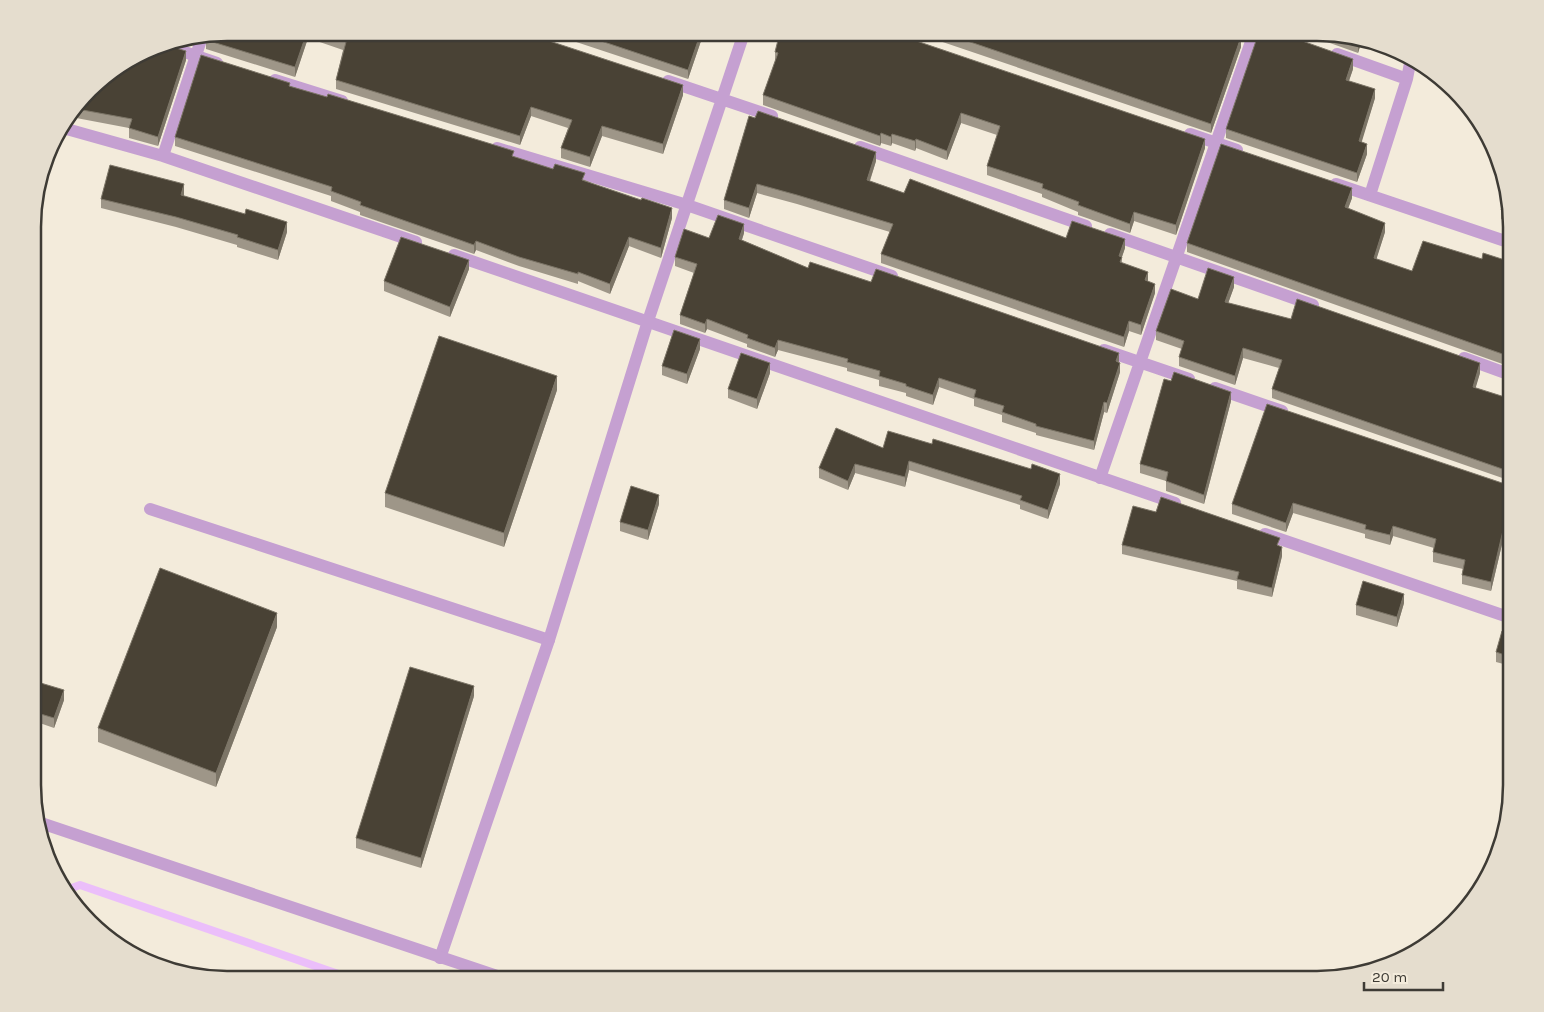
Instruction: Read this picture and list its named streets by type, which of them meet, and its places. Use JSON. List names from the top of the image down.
{
  "scale_bar": "20 m"
}
